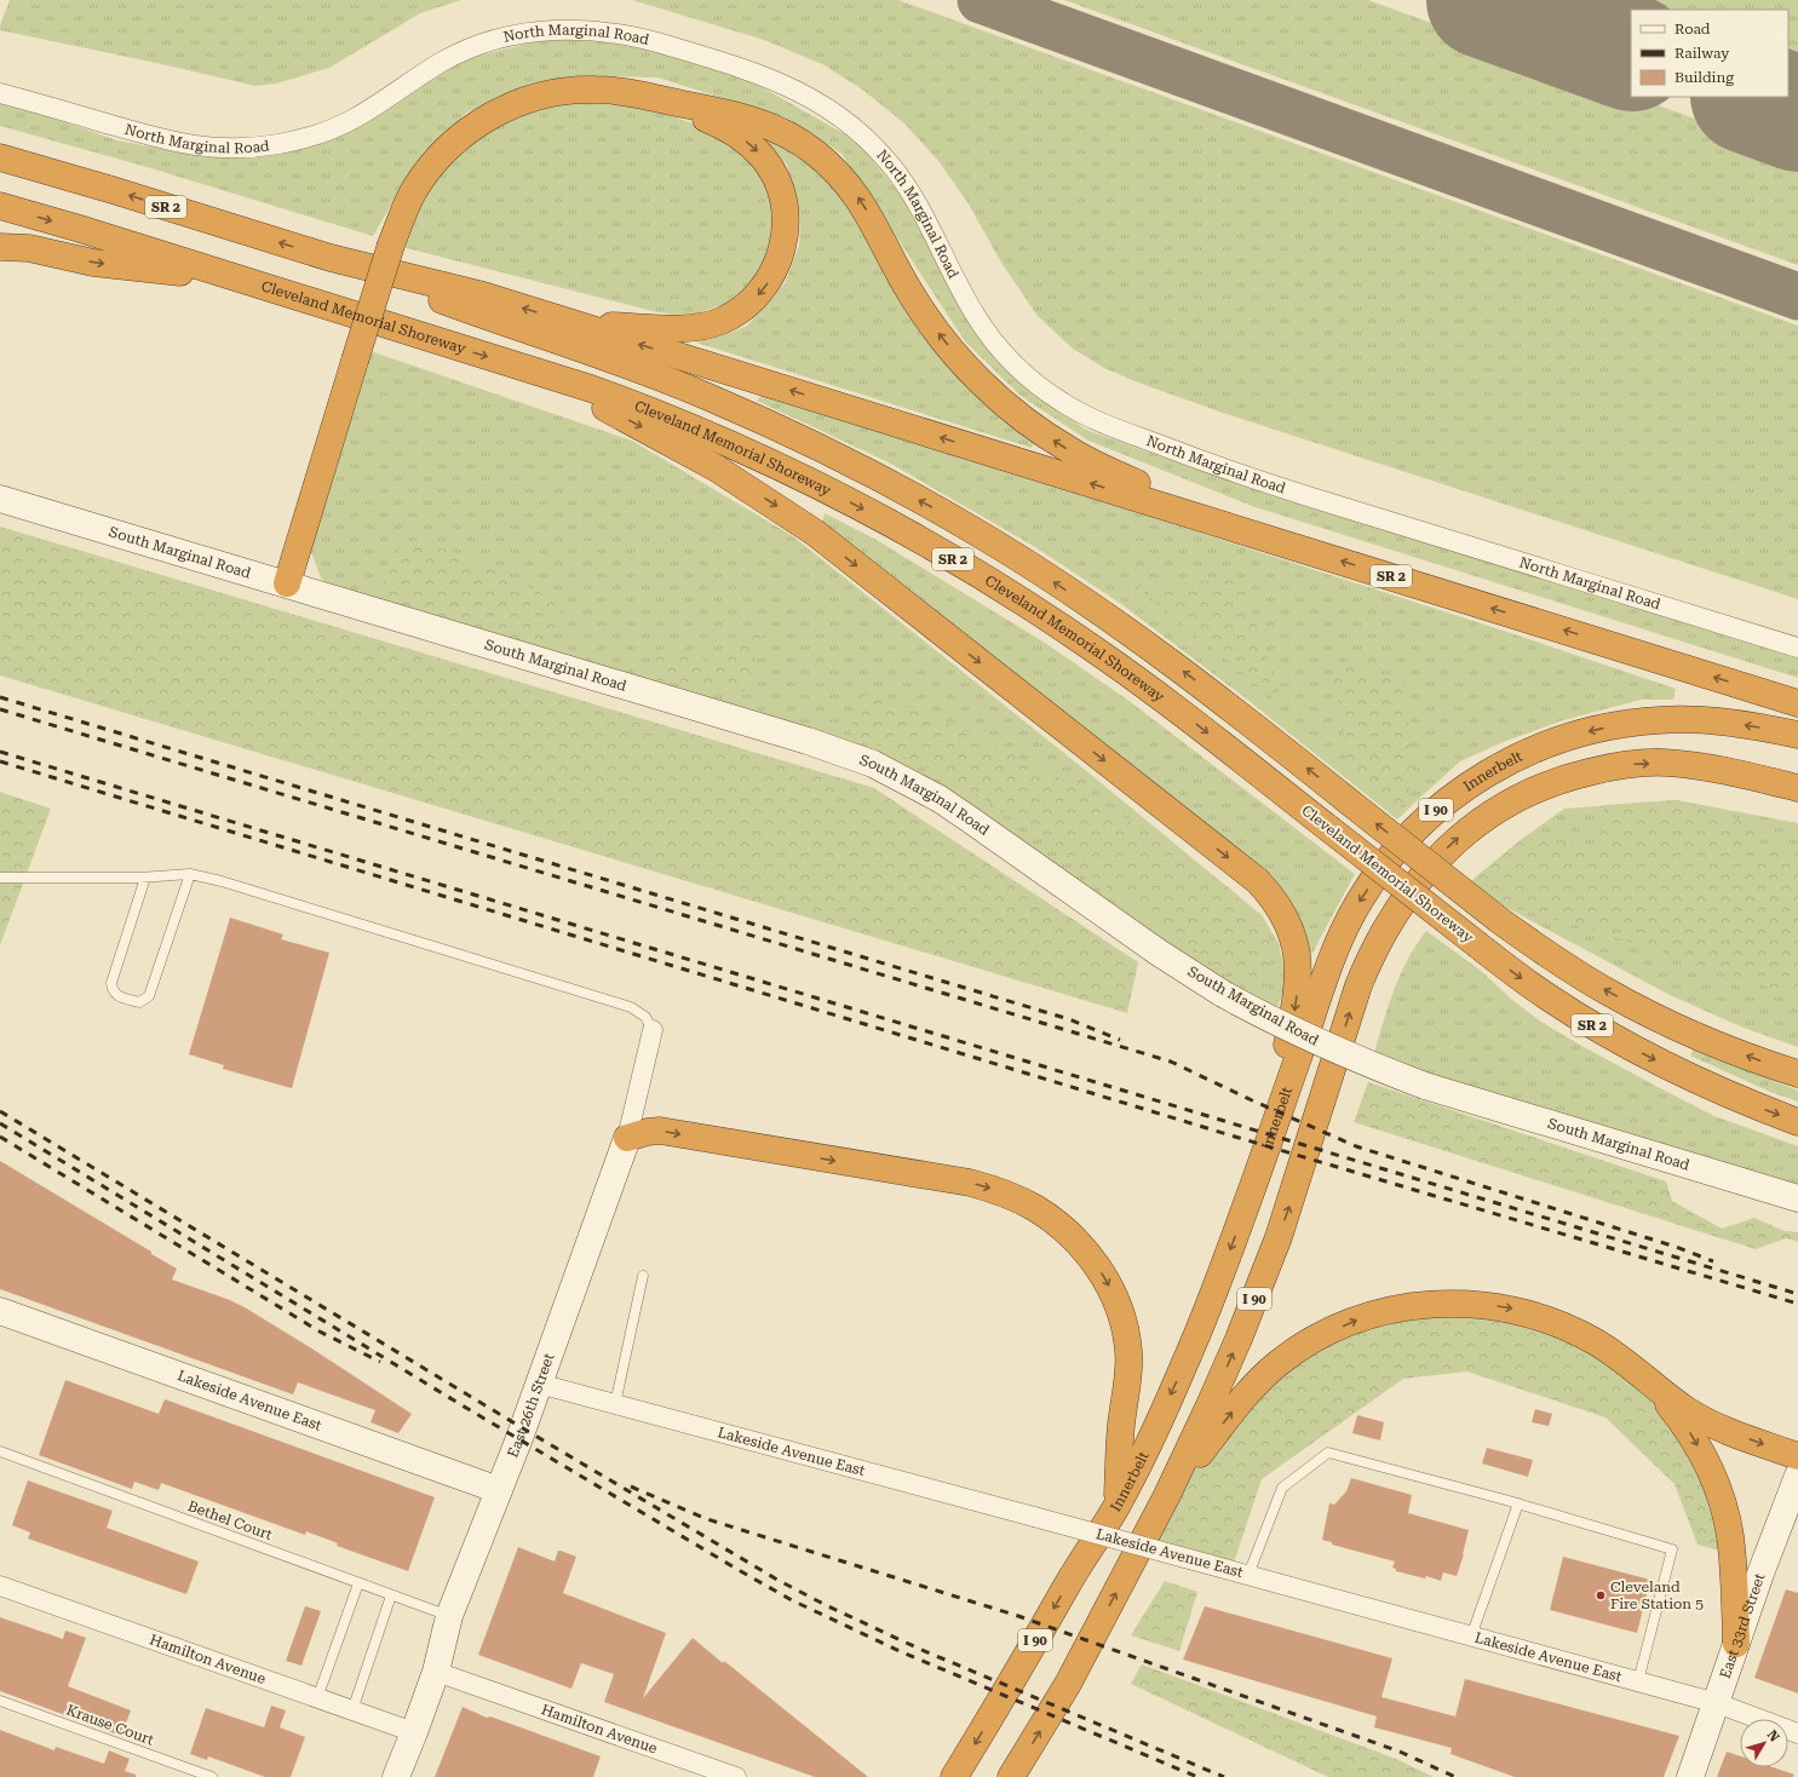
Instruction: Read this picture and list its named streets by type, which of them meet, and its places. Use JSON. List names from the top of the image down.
{
  "streets": {
    "highway": [
      "SR 2",
      "Cleveland Memorial Shoreway",
      "Innerbelt",
      "I 90"
    ],
    "street": [
      "North Marginal Road",
      "South Marginal Road",
      "Lakeside Avenue East",
      "East 26th Street",
      "East 33rd Street",
      "Hamilton Avenue"
    ],
    "lane": ["Bethel Court", "Krause Court"]
  },
  "crossings": [
    ["Lakeside Avenue East", "East 26th Street"],
    ["Lakeside Avenue East", "East 33rd Street"],
    ["East 26th Street", "Bethel Court"],
    ["East 26th Street", "Hamilton Avenue"]
  ],
  "one_way": ["Innerbelt"],
  "places": ["Cleveland Fire Station 5"],
  "legend": ["Road", "Railway", "Building"],
  "north": "top right"
}
